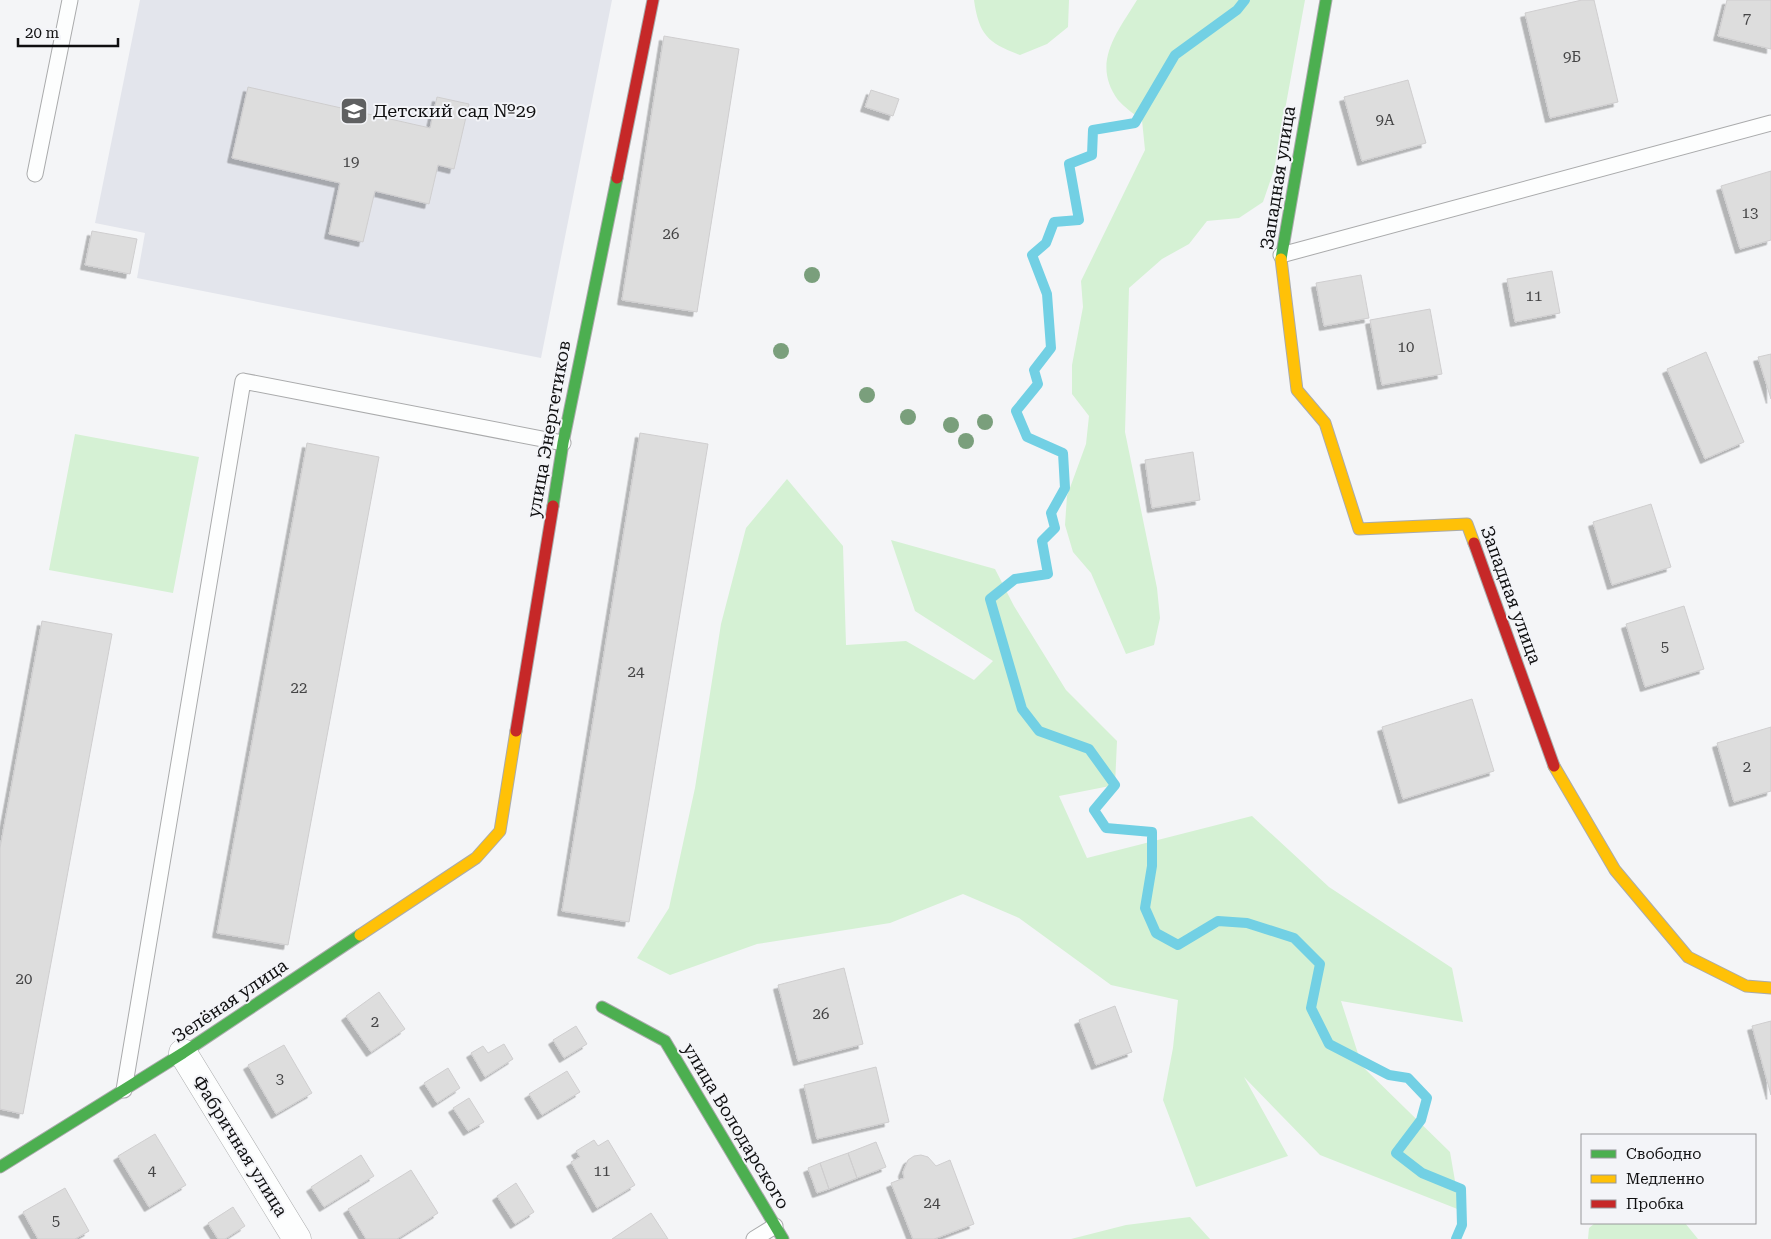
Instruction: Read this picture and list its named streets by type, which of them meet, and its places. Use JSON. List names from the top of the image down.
{
  "streets": {
    "street": [
      "Западная улица",
      "улица Энергетиков",
      "Зелёная улица",
      "улица Володарского",
      "Фабричная улица"
    ]
  },
  "crossings": [
    ["улица Энергетиков", "Зелёная улица"],
    ["Зелёная улица", "Фабричная улица"]
  ],
  "places": {
    "school or university": ["Детский сад №29"]
  },
  "house_numbers": [
    "7",
    "9Б",
    "9А",
    "19",
    "13",
    "26",
    "11",
    "10",
    "5",
    "24",
    "22",
    "2",
    "20",
    "26",
    "2",
    "3",
    "4",
    "11",
    "24",
    "5"
  ],
  "legend": ["Свободно", "Медленно", "Пробка"],
  "scale_bar": "20 m"
}
